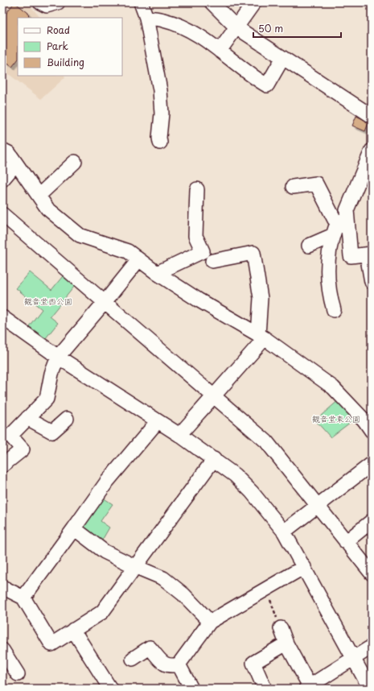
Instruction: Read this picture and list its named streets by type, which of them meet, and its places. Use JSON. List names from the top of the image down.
{
  "parks": ["観音堂西公園", "観音堂東公園"],
  "legend": ["Road", "Park", "Building"],
  "scale_bar": "50 m"
}
